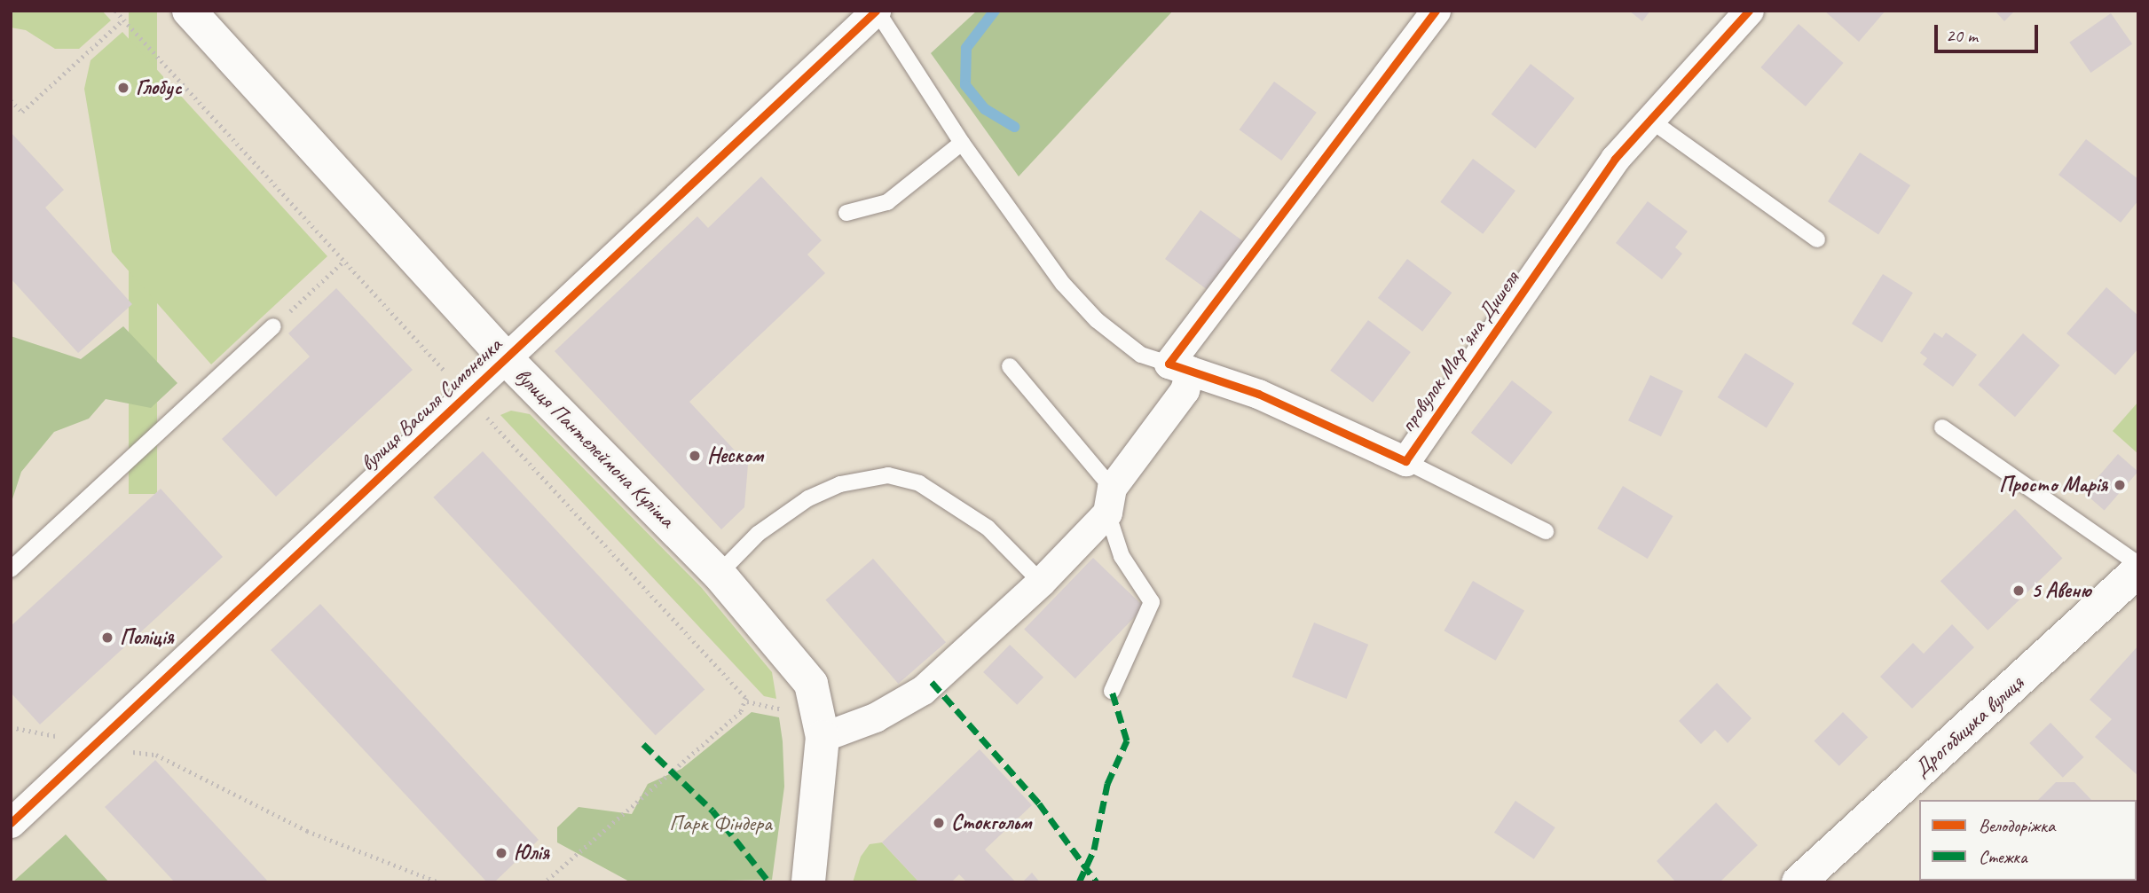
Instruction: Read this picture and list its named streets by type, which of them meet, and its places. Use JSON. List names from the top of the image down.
{
  "streets": {
    "street": [
      "провулок Марʼяна Дишеля",
      "вулиця Василя Симоненка",
      "вулиця Пантелеймона Куліша",
      "Дрогобицька вулиця"
    ]
  },
  "crossings": [
    ["вулиця Василя Симоненка", "вулиця Пантелеймона Куліша"]
  ],
  "parks": ["Парк Фіндера"],
  "places": [
    "Глобус",
    "Неском",
    "Просто Марія",
    "5 Авеню",
    "Поліція",
    "Стокгольм",
    "Юлія"
  ],
  "legend": ["Велодоріжка", "Стежка"],
  "scale_bar": "20 m"
}
